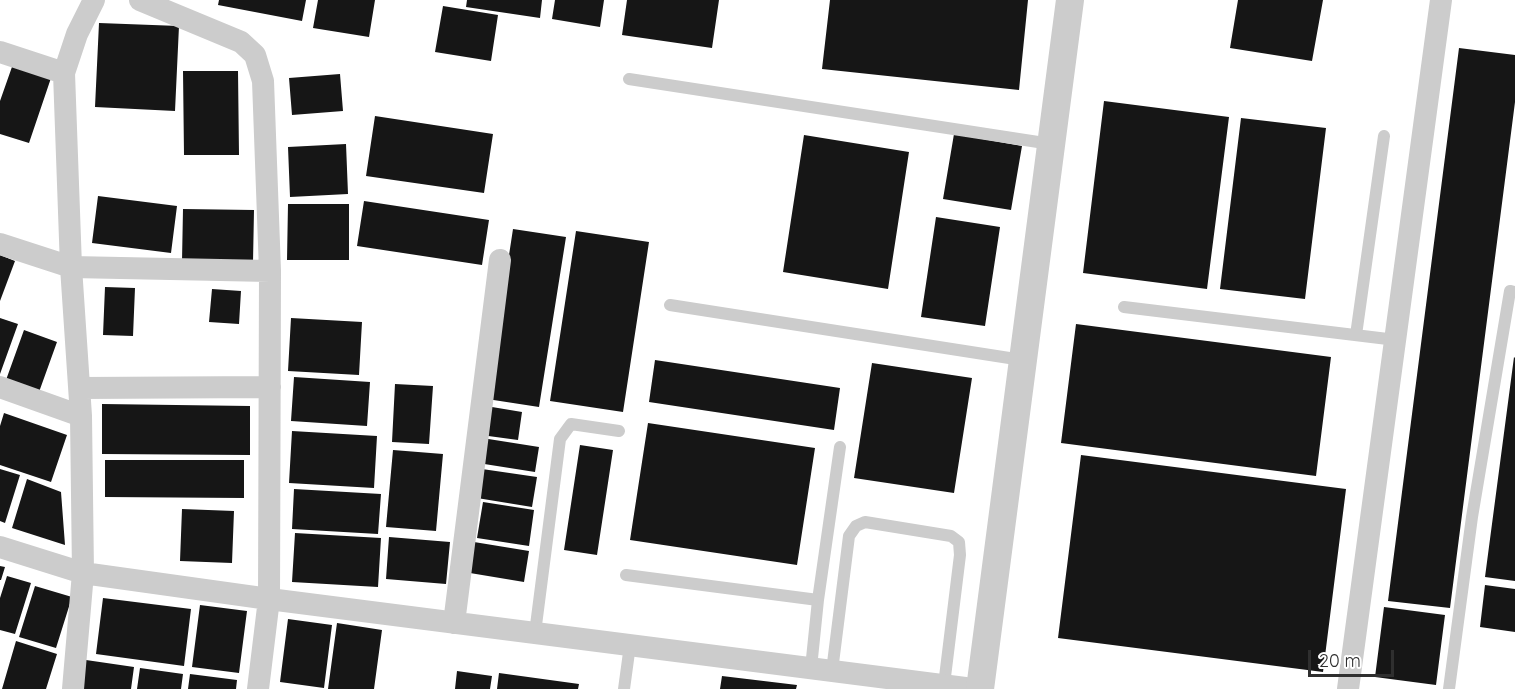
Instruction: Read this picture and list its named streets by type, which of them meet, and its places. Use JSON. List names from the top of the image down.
{
  "scale_bar": "20 m"
}
